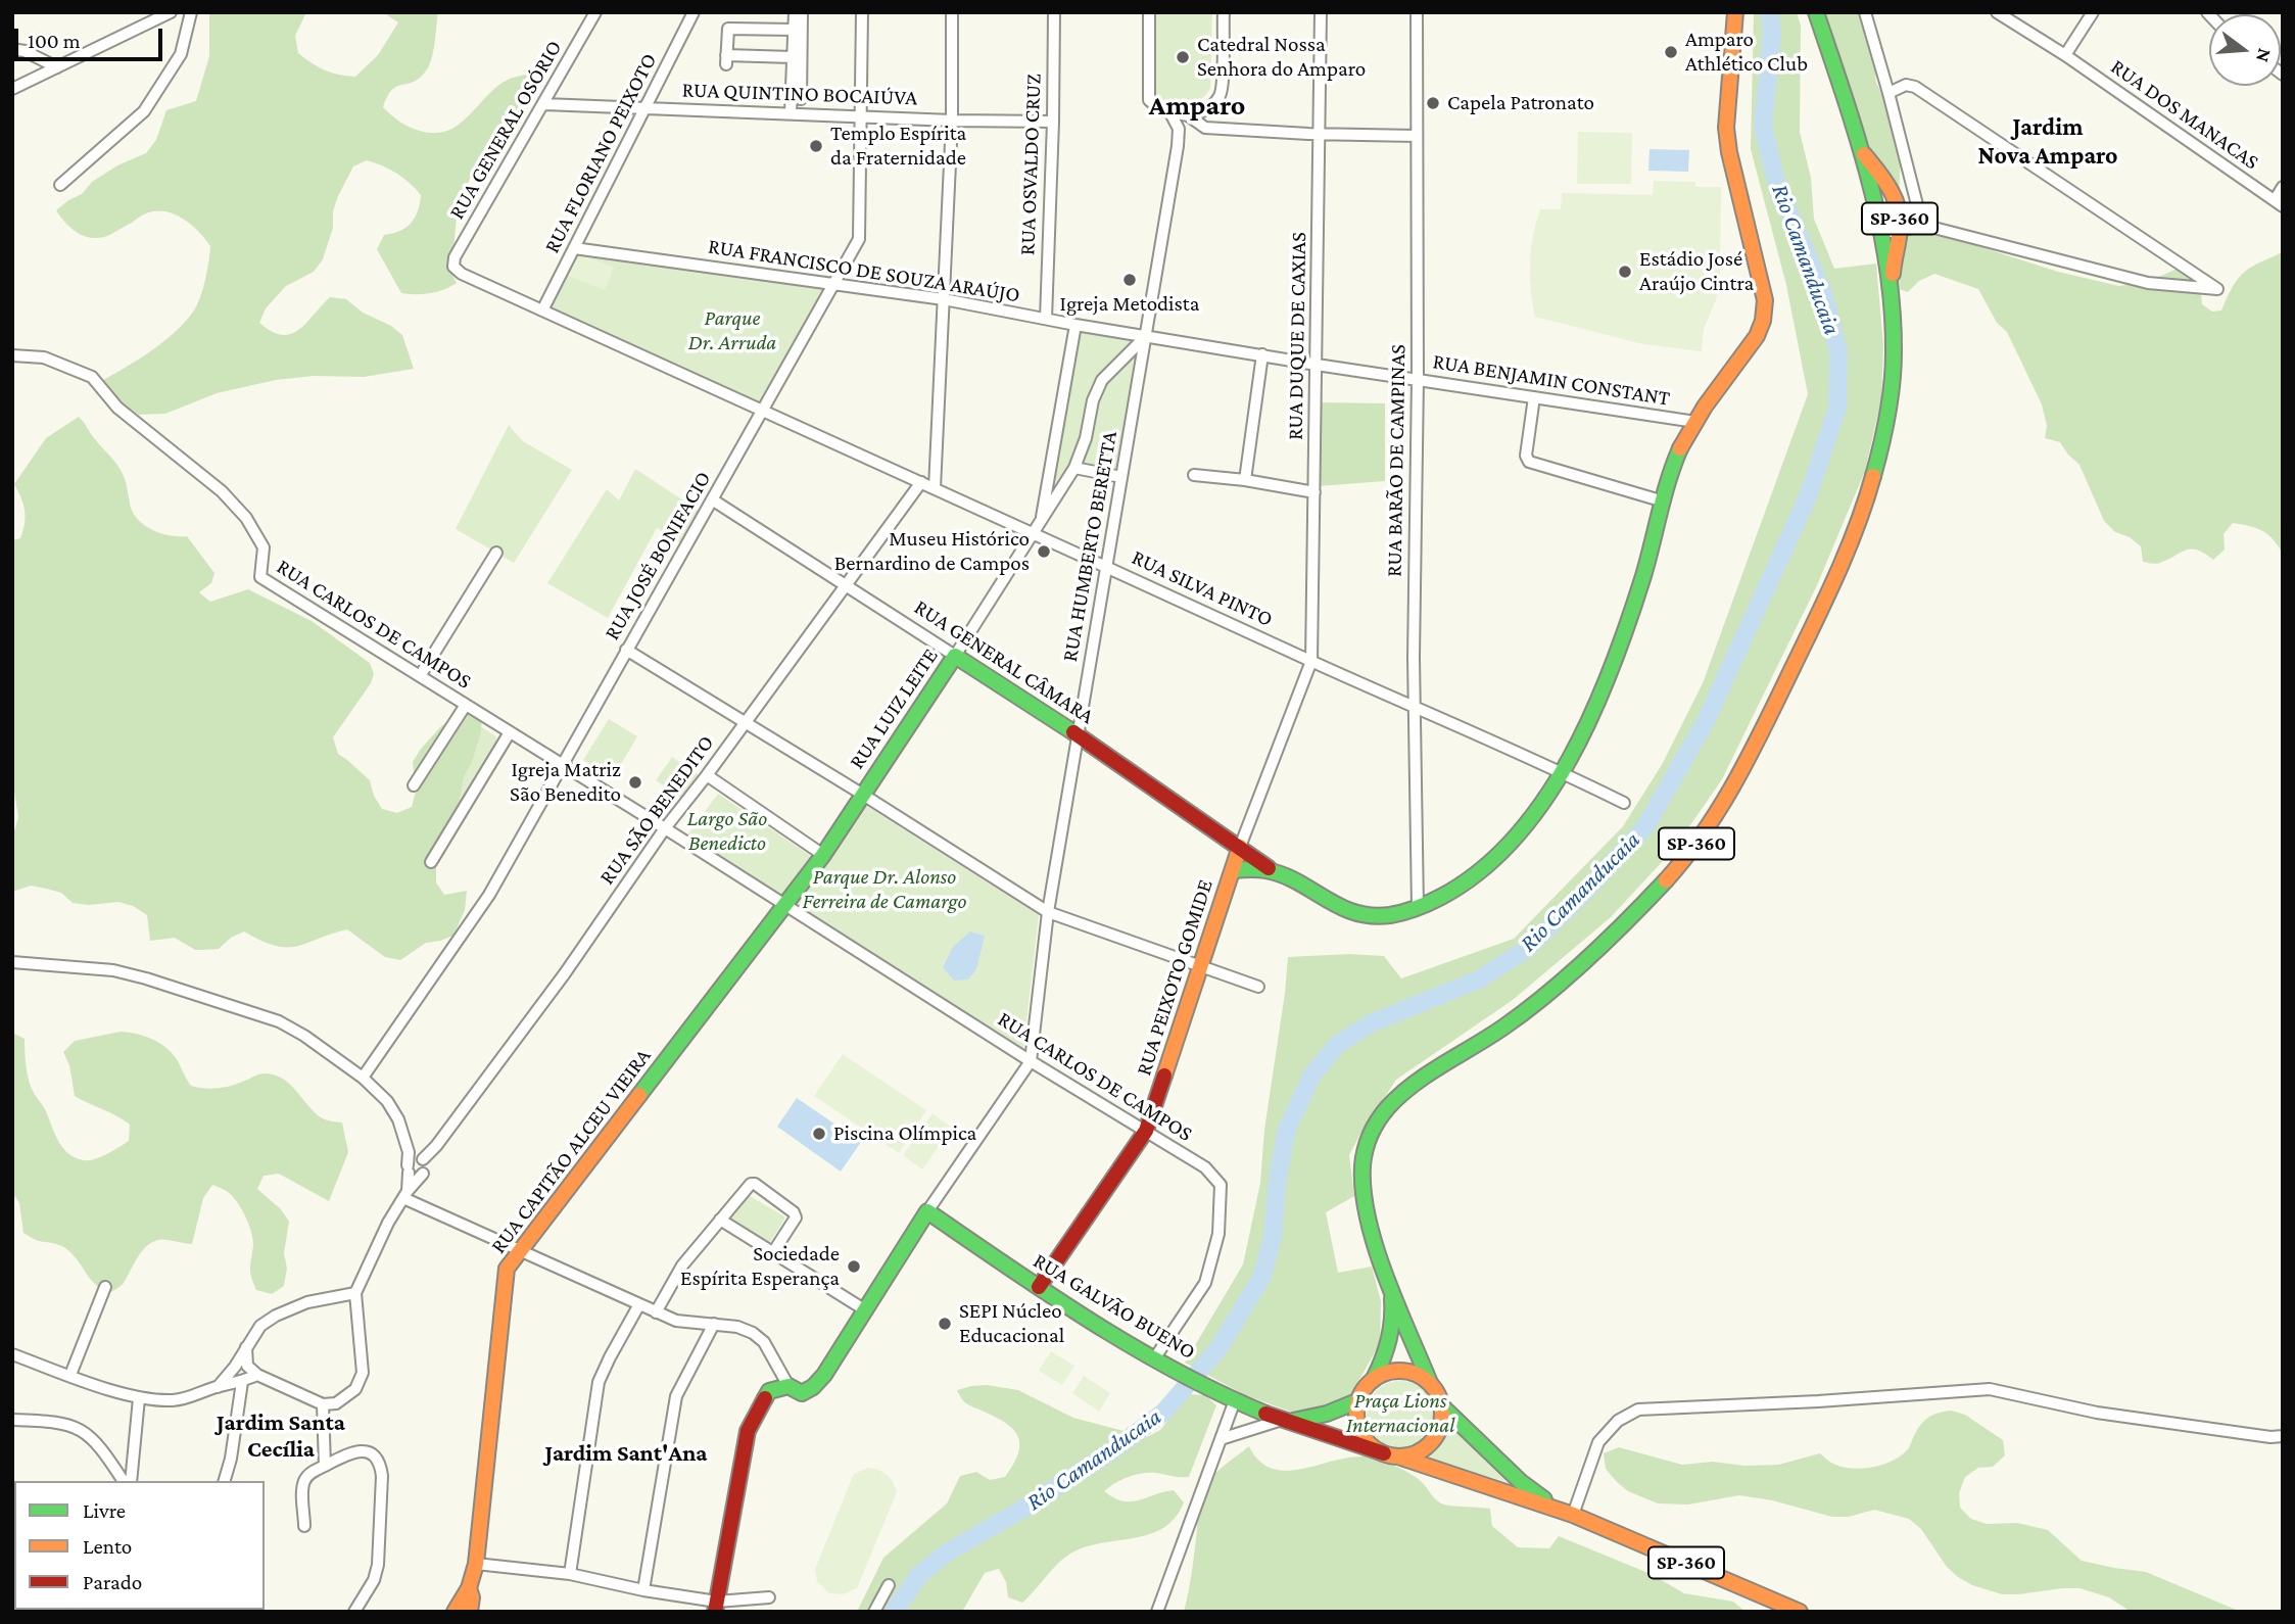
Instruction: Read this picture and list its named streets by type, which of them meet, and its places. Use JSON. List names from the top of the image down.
{
  "streets": {
    "street": [
      "RUA QUINTINO BOCAIÚVA",
      "RUA DOS MANACAS",
      "RUA GENERAL OSÓRIO",
      "RUA FLORIANO PEIXOTO",
      "RUA OSVALDO CRUZ",
      "SP-360",
      "RUA FRANCISCO DE SOUZA ARAÚJO",
      "RUA DUQUE DE CAXIAS",
      "RUA BENJAMIN CONSTANT",
      "RUA BARÃO DE CAMPINAS",
      "RUA HUMBERTO BERETTA",
      "RUA JOSÉ BONIFACIO",
      "RUA SILVA PINTO",
      "RUA CARLOS DE CAMPOS",
      "RUA GENERAL CÂMARA",
      "RUA LUIZ LEITE",
      "RUA SÃO BENEDITO",
      "RUA PEIXOTO GOMIDE",
      "RUA CAPITÃO ALCEU VIEIRA",
      "RUA GALVÃO BUENO"
    ]
  },
  "crossings": [
    ["RUA QUINTINO BOCAIÚVA", "RUA GENERAL OSÓRIO"],
    ["RUA QUINTINO BOCAIÚVA", "RUA FLORIANO PEIXOTO"],
    ["RUA QUINTINO BOCAIÚVA", "RUA OSVALDO CRUZ"],
    ["RUA QUINTINO BOCAIÚVA", "RUA JOSÉ BONIFACIO"],
    ["RUA GENERAL OSÓRIO", "RUA SILVA PINTO"],
    ["RUA FLORIANO PEIXOTO", "RUA FRANCISCO DE SOUZA ARAÚJO"],
    ["RUA FLORIANO PEIXOTO", "RUA SILVA PINTO"],
    ["RUA OSVALDO CRUZ", "RUA FRANCISCO DE SOUZA ARAÚJO"],
    ["SP-360", "RUA GALVÃO BUENO"],
    ["RUA FRANCISCO DE SOUZA ARAÚJO", "RUA BENJAMIN CONSTANT"],
    ["RUA FRANCISCO DE SOUZA ARAÚJO", "RUA HUMBERTO BERETTA"],
    ["RUA FRANCISCO DE SOUZA ARAÚJO", "RUA JOSÉ BONIFACIO"],
    ["RUA FRANCISCO DE SOUZA ARAÚJO", "RUA LUIZ LEITE"],
    ["RUA DUQUE DE CAXIAS", "RUA BENJAMIN CONSTANT"],
    ["RUA DUQUE DE CAXIAS", "RUA SILVA PINTO"],
    ["RUA DUQUE DE CAXIAS", "RUA PEIXOTO GOMIDE"],
    ["RUA BENJAMIN CONSTANT", "RUA BARÃO DE CAMPINAS"],
    ["RUA BENJAMIN CONSTANT", "RUA HUMBERTO BERETTA"],
    ["RUA BENJAMIN CONSTANT", "RUA GENERAL CÂMARA"],
    ["RUA BENJAMIN CONSTANT", "RUA LUIZ LEITE"],
    ["RUA BARÃO DE CAMPINAS", "RUA SILVA PINTO"],
    ["RUA BARÃO DE CAMPINAS", "RUA GENERAL CÂMARA"],
    ["RUA HUMBERTO BERETTA", "RUA SILVA PINTO"],
    ["RUA HUMBERTO BERETTA", "RUA CARLOS DE CAMPOS"],
    ["RUA HUMBERTO BERETTA", "RUA GENERAL CÂMARA"],
    ["RUA HUMBERTO BERETTA", "RUA LUIZ LEITE"],
    ["RUA JOSÉ BONIFACIO", "RUA SILVA PINTO"],
    ["RUA JOSÉ BONIFACIO", "RUA CARLOS DE CAMPOS"],
    ["RUA JOSÉ BONIFACIO", "RUA GENERAL CÂMARA"],
    ["RUA SILVA PINTO", "RUA GENERAL CÂMARA"],
    ["RUA SILVA PINTO", "RUA LUIZ LEITE"],
    ["RUA SILVA PINTO", "RUA SÃO BENEDITO"],
    ["RUA SILVA PINTO", "RUA PEIXOTO GOMIDE"],
    ["RUA CARLOS DE CAMPOS", "RUA LUIZ LEITE"],
    ["RUA CARLOS DE CAMPOS", "RUA SÃO BENEDITO"],
    ["RUA CARLOS DE CAMPOS", "RUA PEIXOTO GOMIDE"],
    ["RUA CARLOS DE CAMPOS", "RUA CAPITÃO ALCEU VIEIRA"],
    ["RUA CARLOS DE CAMPOS", "RUA GALVÃO BUENO"],
    ["RUA GENERAL CÂMARA", "RUA LUIZ LEITE"],
    ["RUA GENERAL CÂMARA", "RUA SÃO BENEDITO"],
    ["RUA GENERAL CÂMARA", "RUA PEIXOTO GOMIDE"],
    ["RUA LUIZ LEITE", "RUA CAPITÃO ALCEU VIEIRA"],
    ["RUA PEIXOTO GOMIDE", "RUA GALVÃO BUENO"]
  ],
  "districts": [
    "Amparo",
    "Jardim Nova Amparo",
    "Jardim Santa Cecília",
    "Jardim Sant'Ana"
  ],
  "water": ["Rio Camanducaia"],
  "parks": [
    "Parque Dr. Arruda",
    "Largo São Benedicto",
    "Parque Dr. Alonso Ferreira de Camargo",
    "Praça Lions Internacional"
  ],
  "places": [
    "Amparo Athlético Club",
    "Catedral Nossa Senhora do Amparo",
    "Capela Patronato",
    "Templo Espírita da Fraternidade",
    "Estádio José Araújo Cintra",
    "Igreja Metodista",
    "Museu Histórico Bernardino de Campos",
    "Igreja Matriz São Benedito",
    "Piscina Olímpica",
    "Sociedade Espírita Esperança",
    "SEPI Núcleo Educacional"
  ],
  "legend": ["Livre", "Lento", "Parado"],
  "scale_bar": "100 m",
  "north": "right"
}
